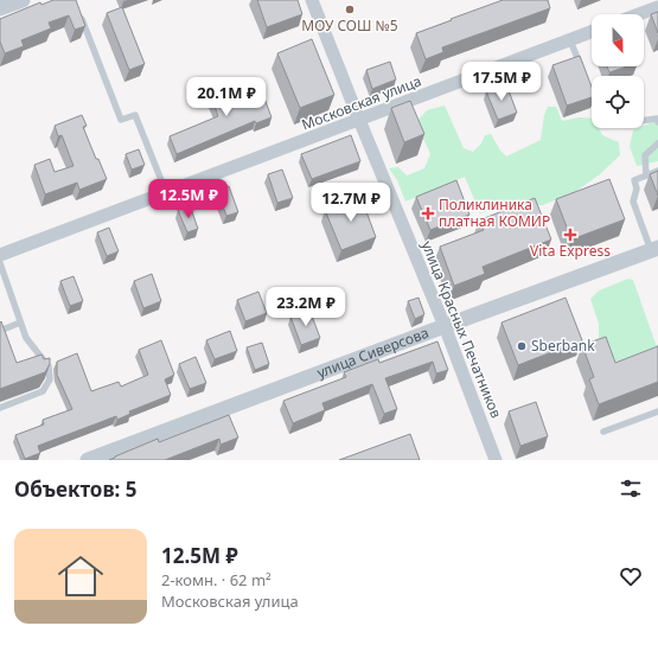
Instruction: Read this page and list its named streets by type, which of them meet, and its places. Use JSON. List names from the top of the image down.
{
  "streets": {
    "street": ["Московская улица", "улица Красных Печатников", "улица Сиверсова"]
  },
  "crossings": [
    ["Московская улица", "улица Красных Печатников"],
    ["улица Красных Печатников", "улица Сиверсова"]
  ],
  "places": {
    "other": ["МОУ СОШ №5", "Sberbank"],
    "health": ["Поликлиника платная КОМИР", "Vita Express"]
  },
  "north": "bottom",
  "page": {
    "price": [
      "17.5M ₽",
      "20.1M ₽",
      "12.5M ₽",
      "12.7M ₽",
      "23.2M ₽"
    ],
    "heading": "Объектов: 5",
    "list": [
      {
        "name": "12.5M ₽",
        "note": "2-комн. · 62 m² · Московская улица"
      }
    ]
  }
}
